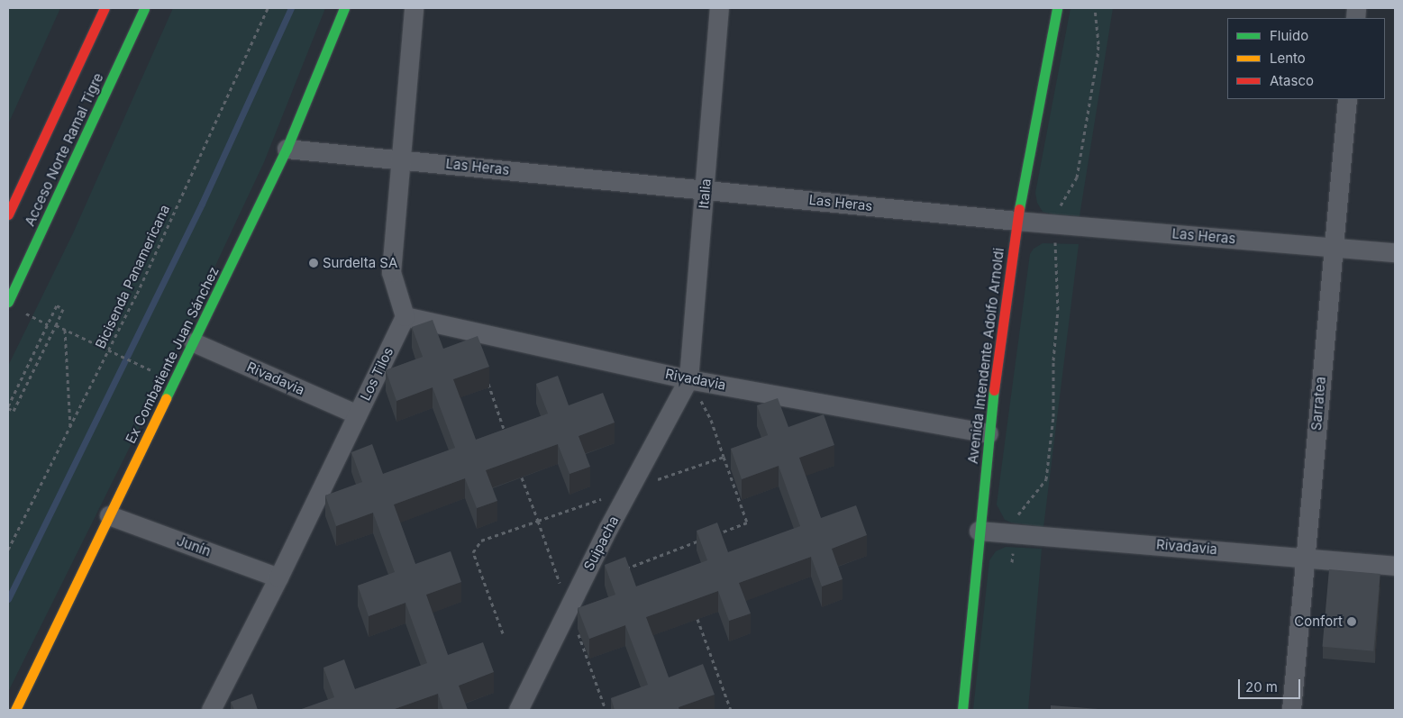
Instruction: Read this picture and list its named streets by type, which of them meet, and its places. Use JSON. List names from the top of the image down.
{
  "streets": {
    "main road": ["Acceso Norte Ramal Tigre", "Ex Combatiente Juan Sánchez", "Avenida Intendente Adolfo Arnoldi"],
    "street": [
      "Las Heras",
      "Italia",
      "Los Tilos",
      "Rivadavia",
      "Sarratea",
      "Suipacha",
      "Junín"
    ],
    "path": ["Bicisenda Panamericana"]
  },
  "crossings": [
    ["Las Heras", "Italia"],
    ["Las Heras", "Ex Combatiente Juan Sánchez"],
    ["Las Heras", "Avenida Intendente Adolfo Arnoldi"],
    ["Las Heras", "Sarratea"],
    ["Italia", "Rivadavia"],
    ["Italia", "Suipacha"],
    ["Ex Combatiente Juan Sánchez", "Rivadavia"],
    ["Ex Combatiente Juan Sánchez", "Junín"],
    ["Avenida Intendente Adolfo Arnoldi", "Rivadavia"],
    ["Los Tilos", "Rivadavia"],
    ["Los Tilos", "Junín"],
    ["Rivadavia", "Sarratea"],
    ["Rivadavia", "Suipacha"]
  ],
  "places": ["Surdelta SA", "Confort"],
  "legend": ["Fluido", "Lento", "Atasco"],
  "scale_bar": "20 m"
}
